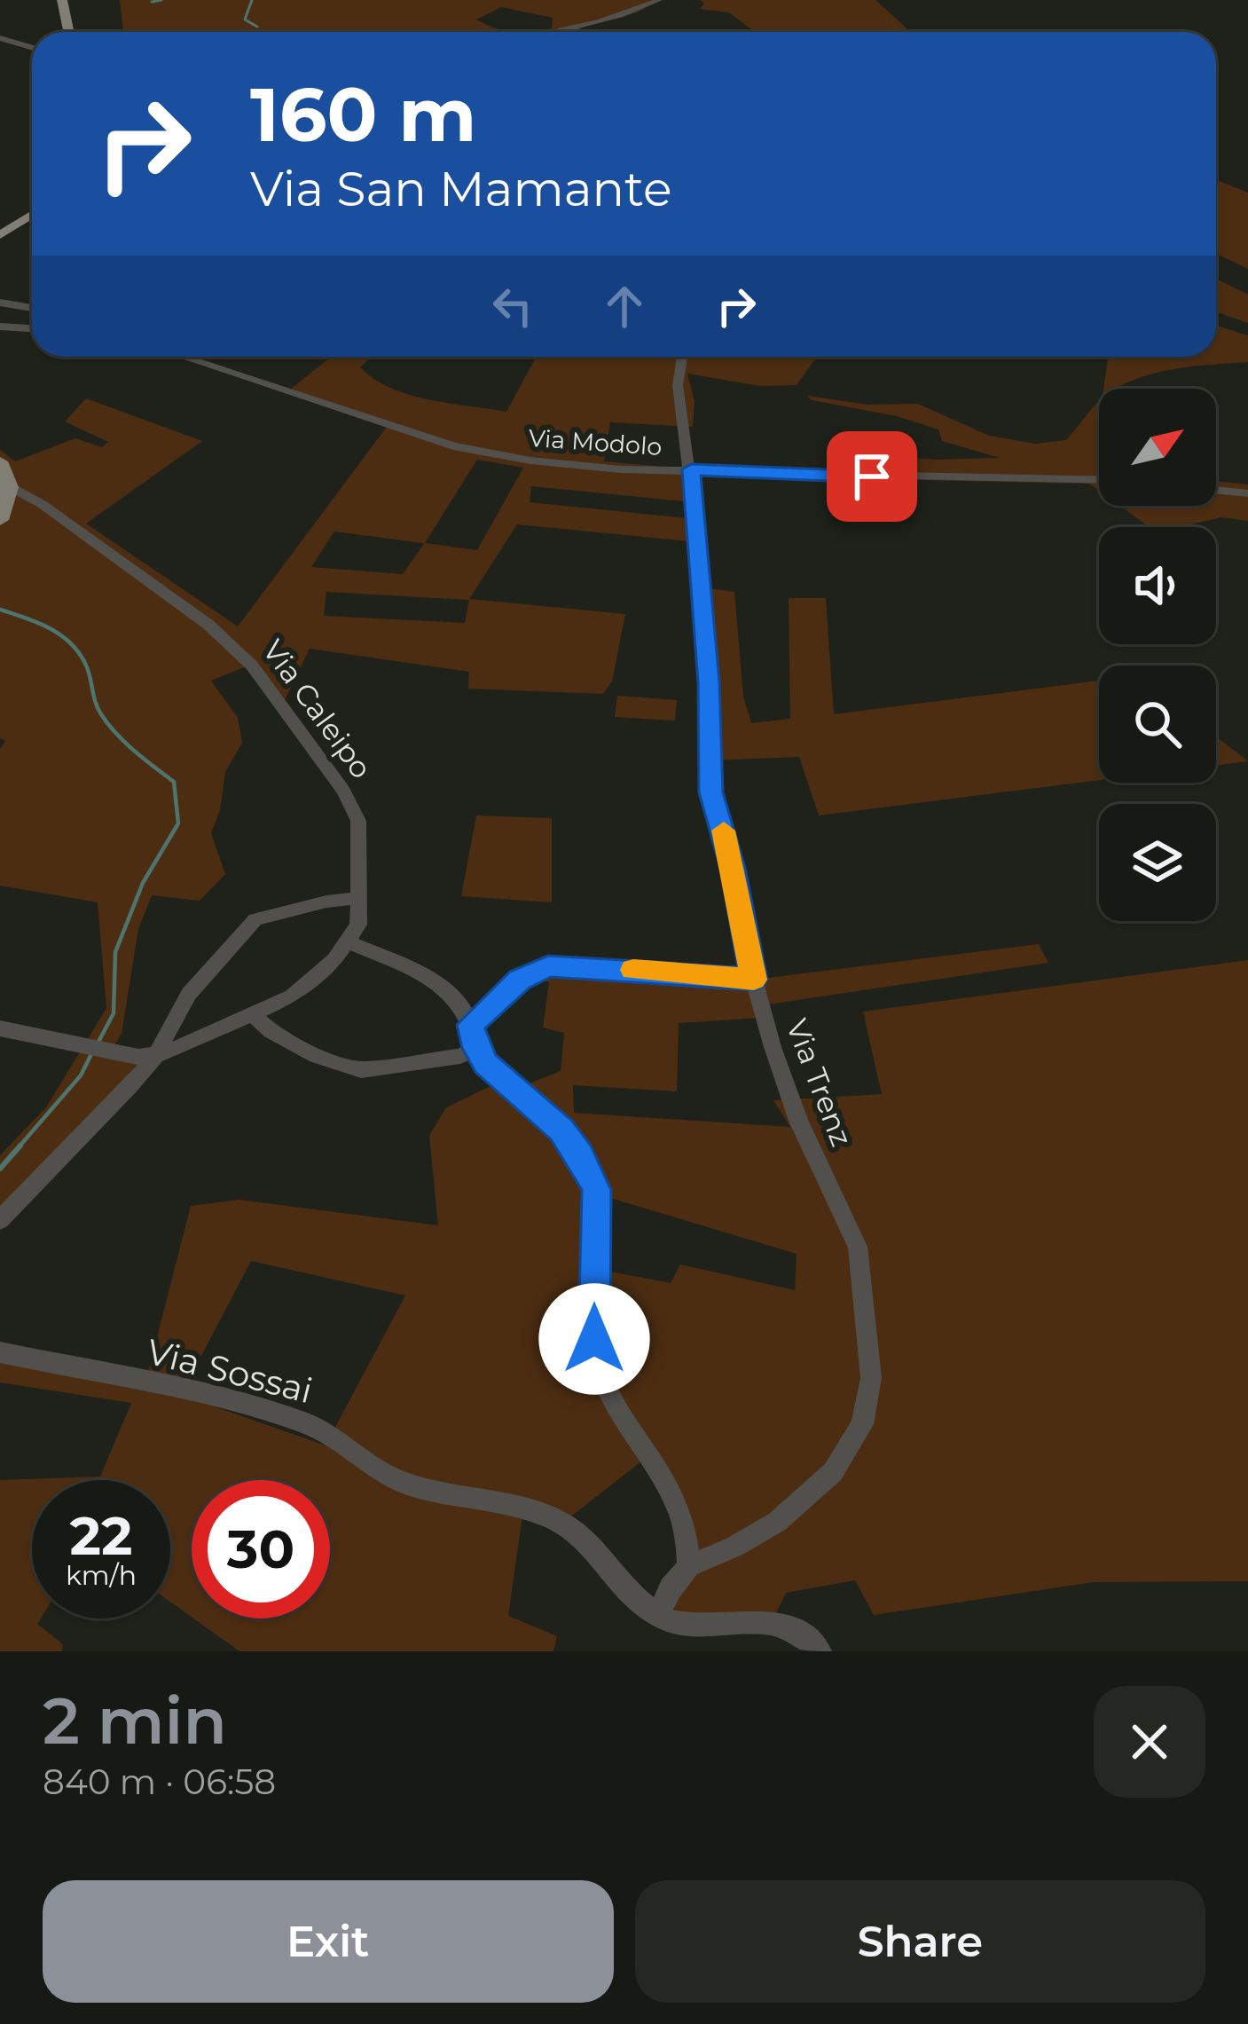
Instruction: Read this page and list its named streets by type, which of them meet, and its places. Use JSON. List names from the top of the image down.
{
  "streets": {
    "street": [
      "Via Modolo",
      "Via Caleipo",
      "Via Trenz",
      "Via Sossai"
    ]
  },
  "crossings": [
    ["Via Modolo", "Via Trenz"]
  ],
  "north": "top right",
  "page": {
    "turn": ["160 m", "Via San Mamante"],
    "speed": "22 km/h",
    "limit": "30",
    "heading": ["2 min", "840 m · 06:58"],
    "buttons": ["Exit", "Share"]
  }
}
